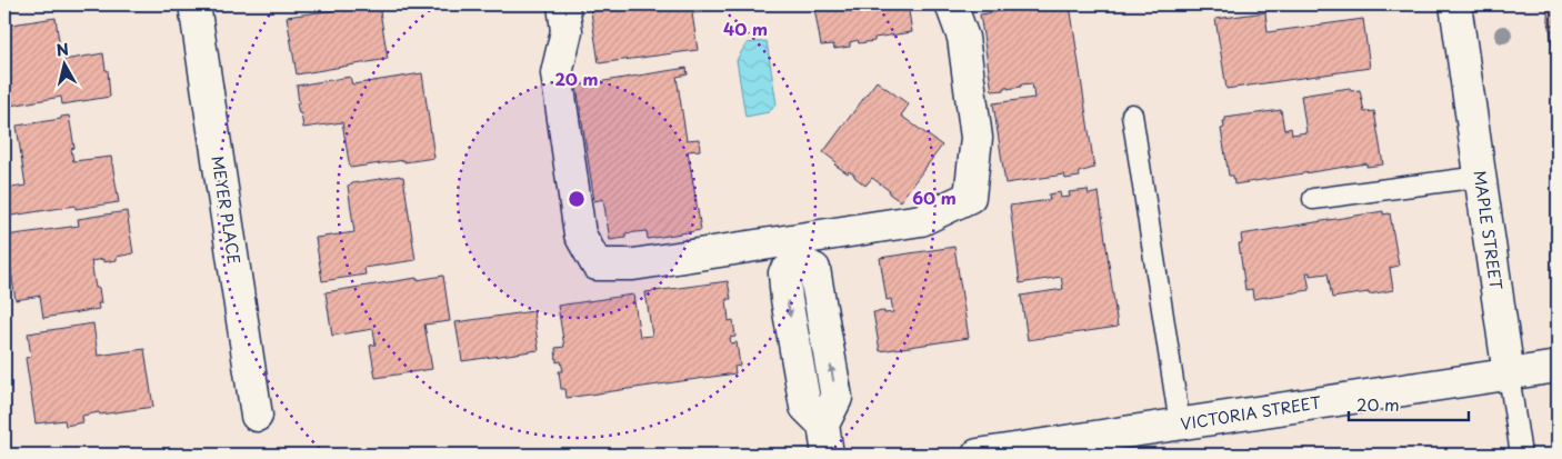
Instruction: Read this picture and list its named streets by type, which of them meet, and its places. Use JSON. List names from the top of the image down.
{
  "streets": {
    "street": ["MEYER PLACE", "MAPLE STREET", "VICTORIA STREET"]
  },
  "crossings": [
    ["MAPLE STREET", "VICTORIA STREET"]
  ],
  "scale_bar": "20 m",
  "north": "top",
  "rings": ["40 m", "20 m", "60 m"]
}
